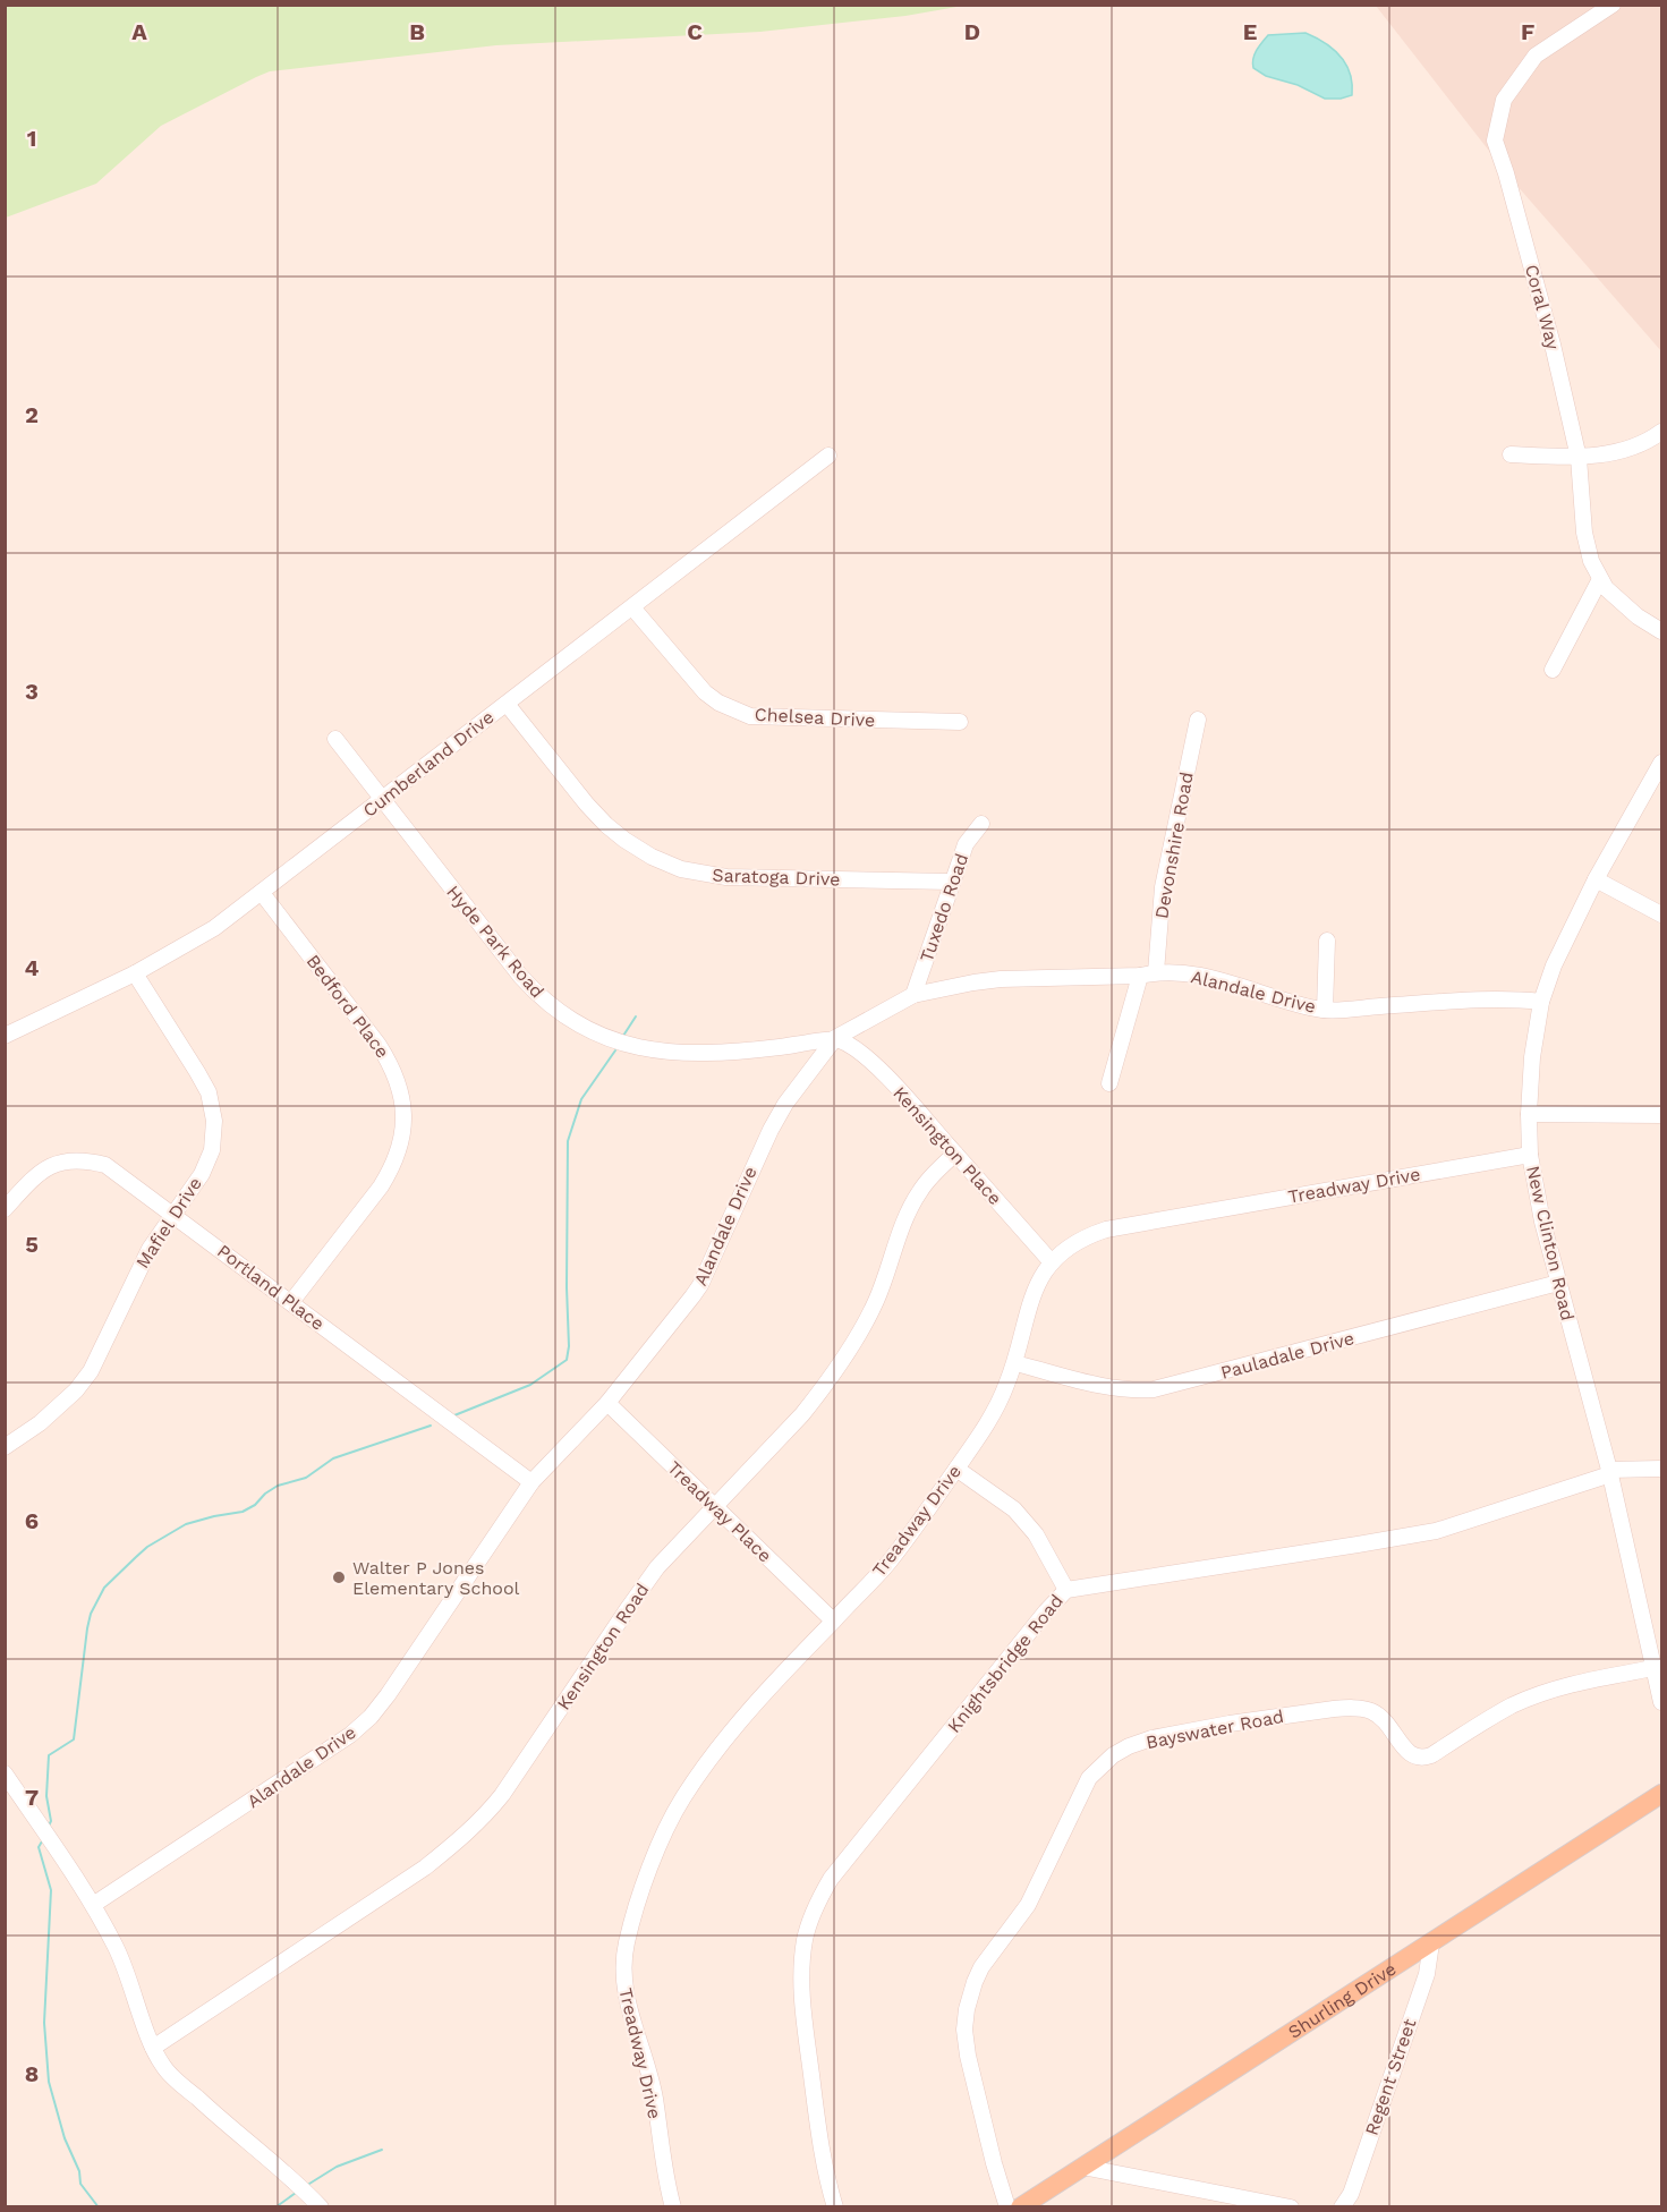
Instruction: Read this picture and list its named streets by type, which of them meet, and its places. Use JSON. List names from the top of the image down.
{
  "streets": {
    "main road": ["Shurling Drive"],
    "street": [
      "Coral Way",
      "Chelsea Drive",
      "Cumberland Drive",
      "Devonshire Road",
      "Saratoga Drive",
      "Tuxedo Road",
      "Hyde Park Road",
      "Alandale Drive",
      "Bedford Place",
      "Kensington Place",
      "Treadway Drive",
      "Mafiel Drive",
      "New Clinton Road",
      "Portland Place",
      "Pauladale Drive",
      "Treadway Place",
      "Kensington Road",
      "Knightsbridge Road",
      "Bayswater Road",
      "Regent Street"
    ]
  },
  "crossings": [
    ["Chelsea Drive", "Cumberland Drive"],
    ["Cumberland Drive", "Saratoga Drive"],
    ["Cumberland Drive", "Hyde Park Road"],
    ["Cumberland Drive", "Bedford Place"],
    ["Cumberland Drive", "Mafiel Drive"],
    ["Devonshire Road", "Alandale Drive"],
    ["Saratoga Drive", "Tuxedo Road"],
    ["Tuxedo Road", "Alandale Drive"],
    ["Hyde Park Road", "Alandale Drive"],
    ["Hyde Park Road", "Kensington Place"],
    ["Alandale Drive", "Kensington Place"],
    ["Alandale Drive", "New Clinton Road"],
    ["Alandale Drive", "Portland Place"],
    ["Alandale Drive", "Treadway Place"],
    ["Bedford Place", "Portland Place"],
    ["Kensington Place", "Treadway Drive"],
    ["Kensington Place", "Kensington Road"],
    ["Treadway Drive", "New Clinton Road"],
    ["Treadway Drive", "Pauladale Drive"],
    ["Treadway Drive", "Treadway Place"],
    ["Mafiel Drive", "Portland Place"],
    ["New Clinton Road", "Pauladale Drive"],
    ["New Clinton Road", "Knightsbridge Road"],
    ["New Clinton Road", "Bayswater Road"],
    ["Treadway Place", "Kensington Road"],
    ["Shurling Drive", "Regent Street"]
  ],
  "places": ["Walter P Jones Elementary School"],
  "grid": {
    "columns": [
      "A",
      "B",
      "C",
      "D",
      "E",
      "F"
    ],
    "rows": [
      "1",
      "2",
      "3",
      "4",
      "5",
      "6",
      "7",
      "8"
    ]
  }
}
